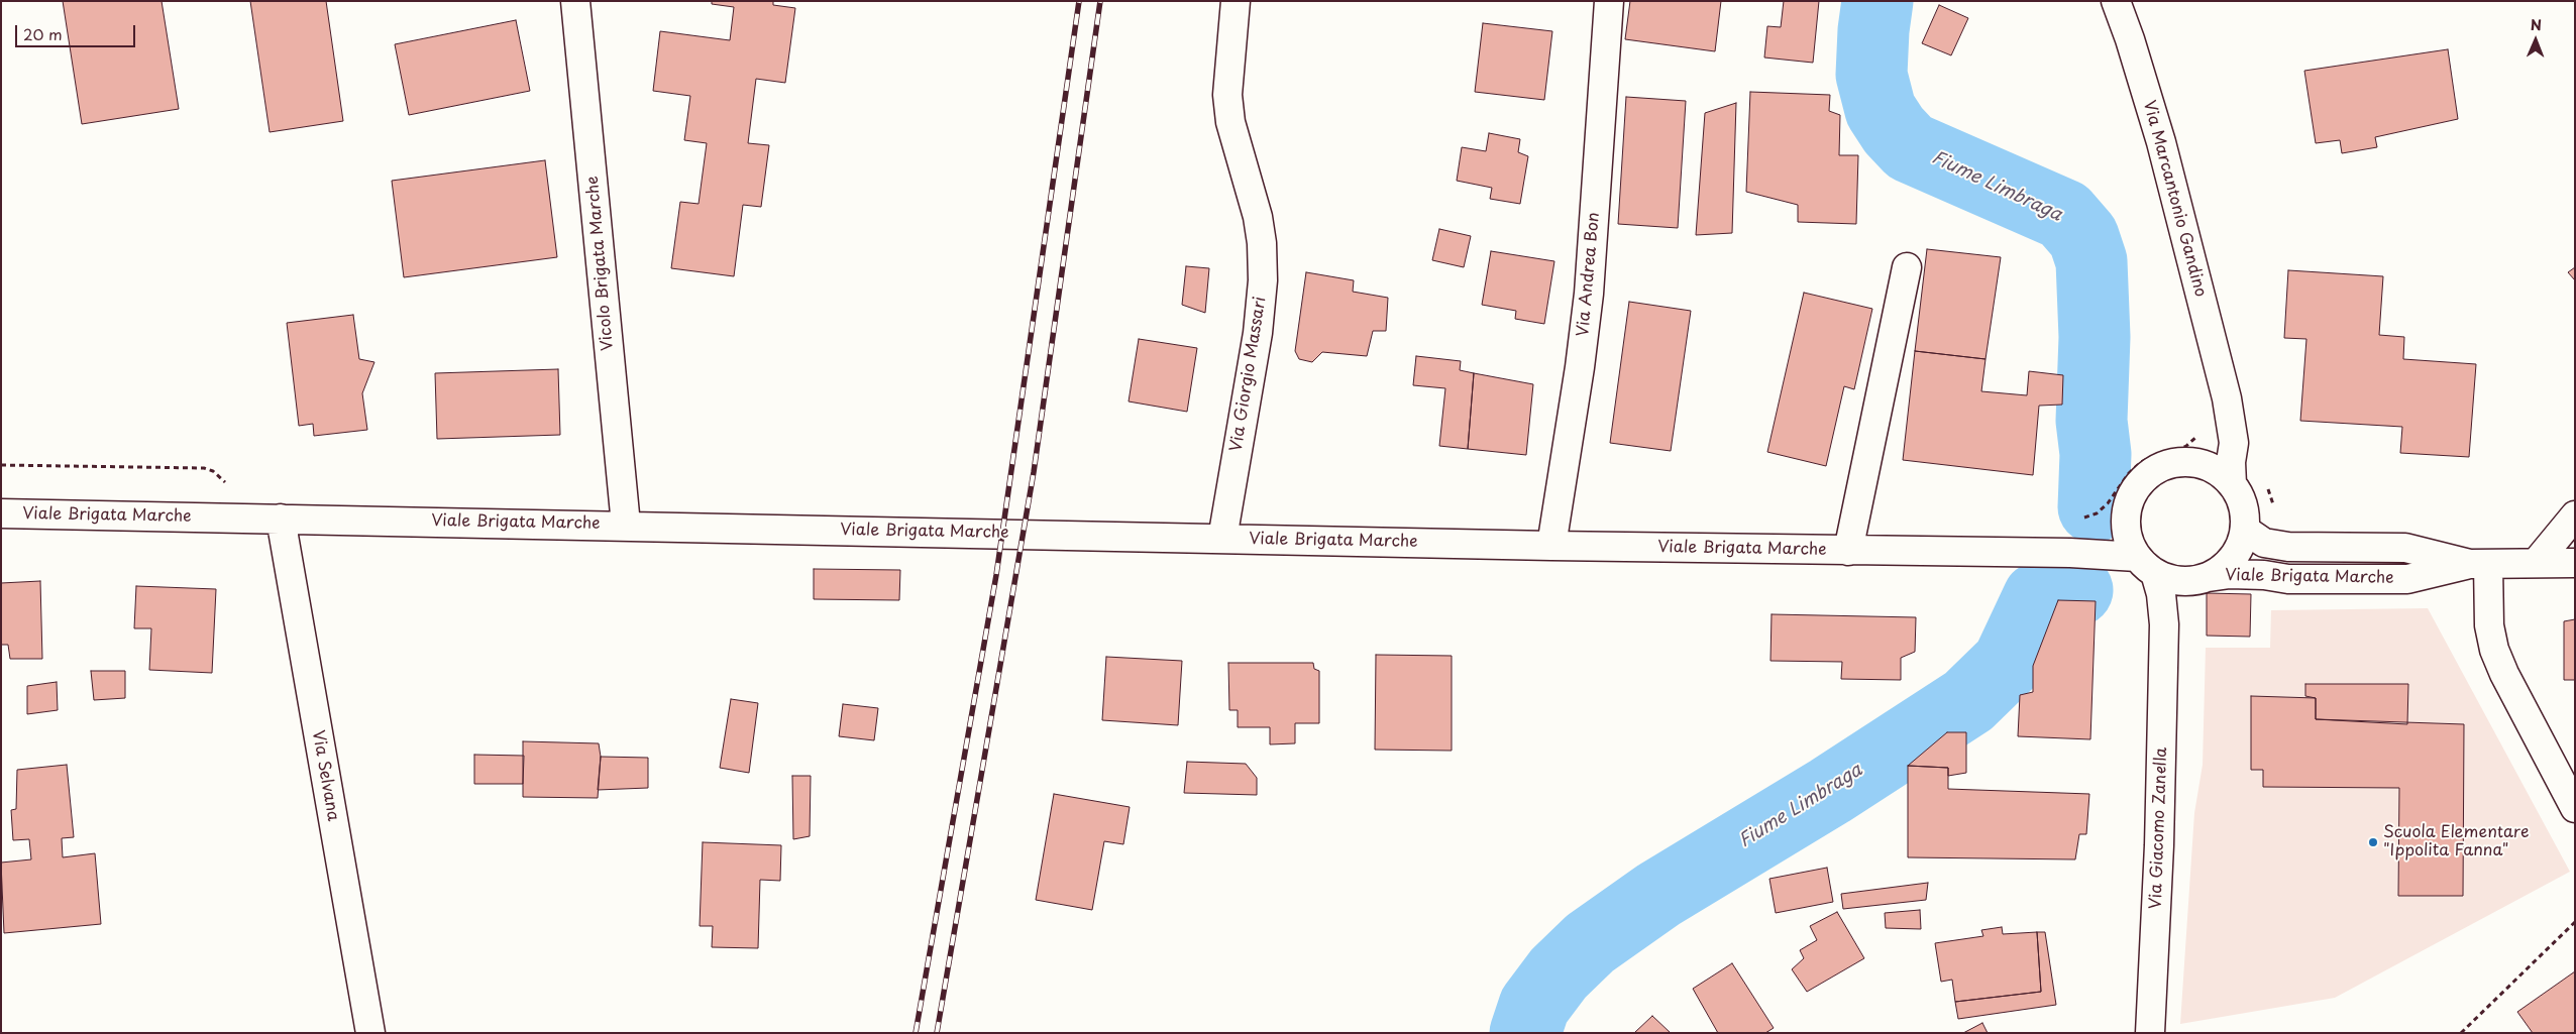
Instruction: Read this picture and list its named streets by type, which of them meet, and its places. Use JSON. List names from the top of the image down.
{
  "streets": {
    "street": [
      "Via Marcantonio Gandino",
      "Vicolo Brigata Marche",
      "Via Andrea Bon",
      "Via Giorgio Massari",
      "Viale Brigata Marche",
      "Via Selvana",
      "Via Giacomo Zanella"
    ]
  },
  "crossings": [
    ["Via Marcantonio Gandino", "Viale Brigata Marche"],
    ["Via Marcantonio Gandino", "Via Giacomo Zanella"],
    ["Vicolo Brigata Marche", "Viale Brigata Marche"],
    ["Via Andrea Bon", "Viale Brigata Marche"],
    ["Via Giorgio Massari", "Viale Brigata Marche"],
    ["Viale Brigata Marche", "Via Selvana"],
    ["Viale Brigata Marche", "Via Giacomo Zanella"]
  ],
  "water": ["Fiume Limbraga"],
  "places": ["Scuola Elementare \"Ippolita Fanna\""],
  "scale_bar": "20 m",
  "north": "top"
}
